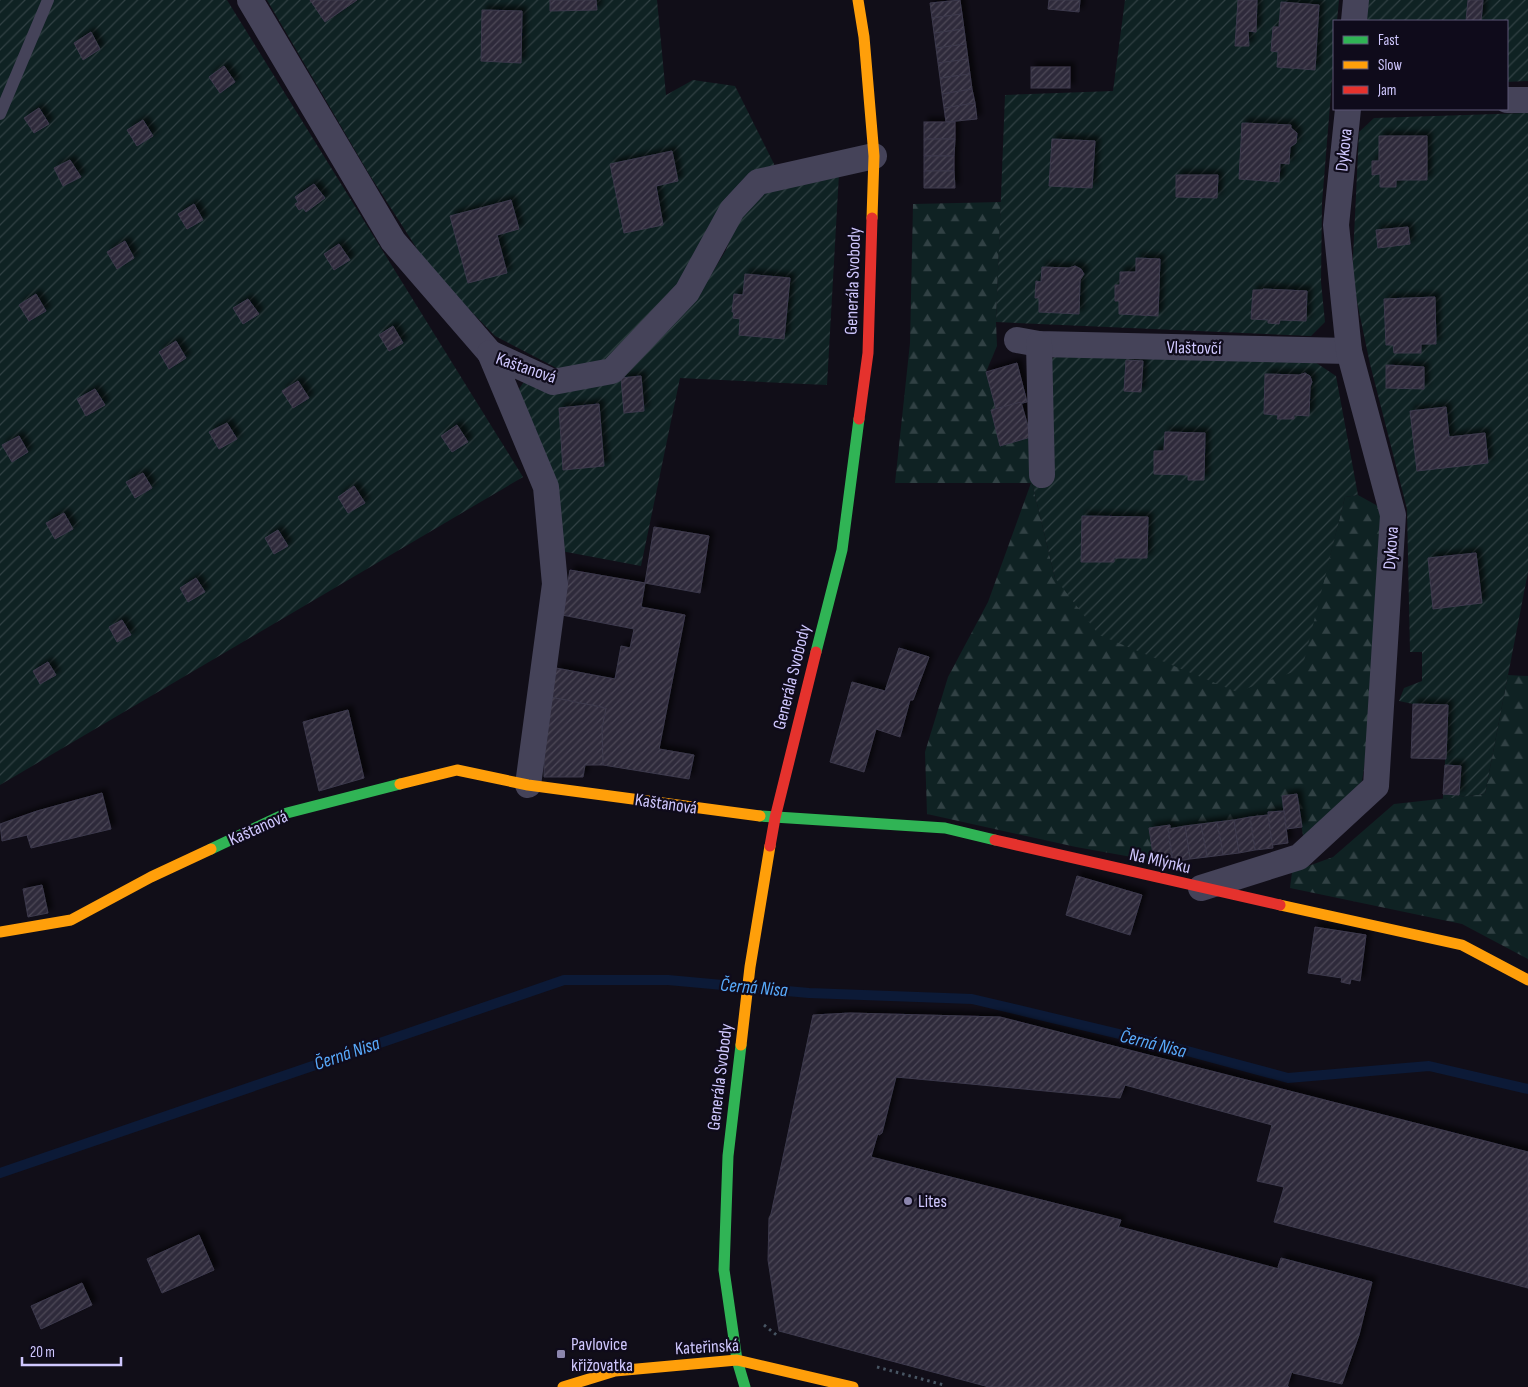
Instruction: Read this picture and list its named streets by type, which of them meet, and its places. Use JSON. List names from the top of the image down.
{
  "streets": {
    "street": [
      "Dykova",
      "Generála Svobody",
      "Vlaštovčí",
      "Kaštanová",
      "Na Mlýnku",
      "Kateřinská"
    ]
  },
  "crossings": [
    ["Dykova", "Vlaštovčí"],
    ["Dykova", "Na Mlýnku"],
    ["Generála Svobody", "Kaštanová"],
    ["Generála Svobody", "Na Mlýnku"],
    ["Generála Svobody", "Kateřinská"],
    ["Kaštanová", "Na Mlýnku"]
  ],
  "water": ["Černá Nisa"],
  "places": {
    "other": ["Lites"],
    "transit": ["Pavlovice křižovatka"]
  },
  "legend": ["Fast", "Slow", "Jam"],
  "scale_bar": "20 m"
}
